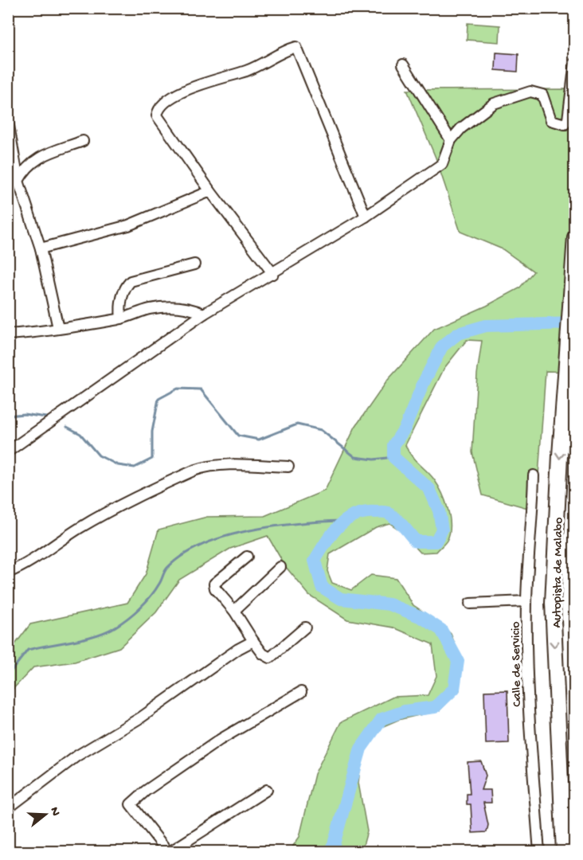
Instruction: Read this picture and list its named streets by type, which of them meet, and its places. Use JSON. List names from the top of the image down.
{
  "streets": {
    "highway": ["Autopista de Malabo"],
    "street": ["Calle de Servicio"]
  },
  "one_way": ["Autopista de Malabo"],
  "north": "right"
}
